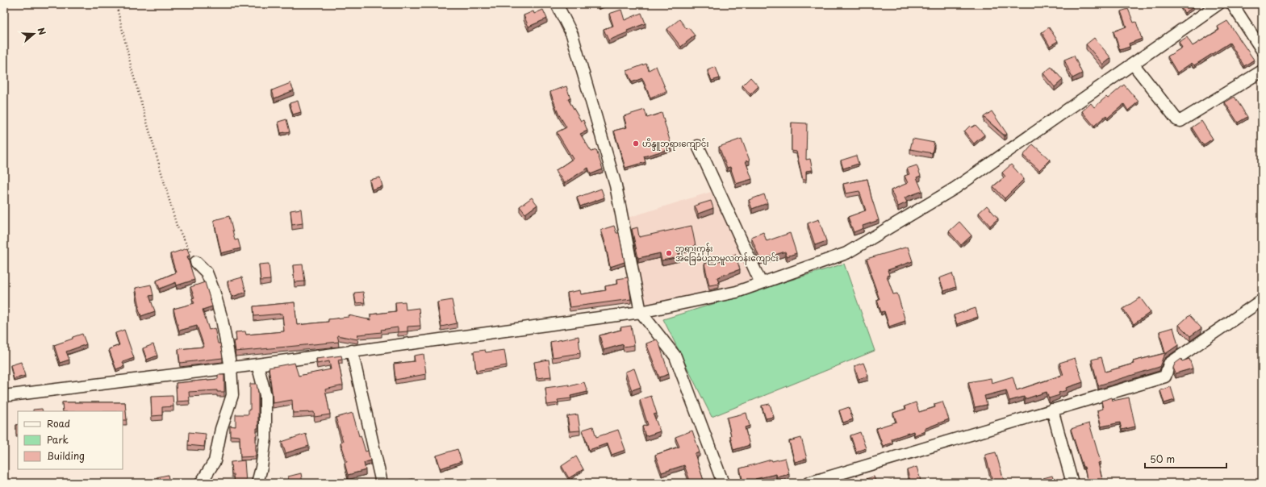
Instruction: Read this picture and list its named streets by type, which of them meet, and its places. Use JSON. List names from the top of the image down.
{
  "places": ["ဟိန္ဒူဘုရားကျောင်း", "ဘုရားကုန်း အခြေခံပညာမူလတန်းကျောင်း"],
  "legend": ["Road", "Park", "Building"],
  "scale_bar": "50 m",
  "north": "right"
}
